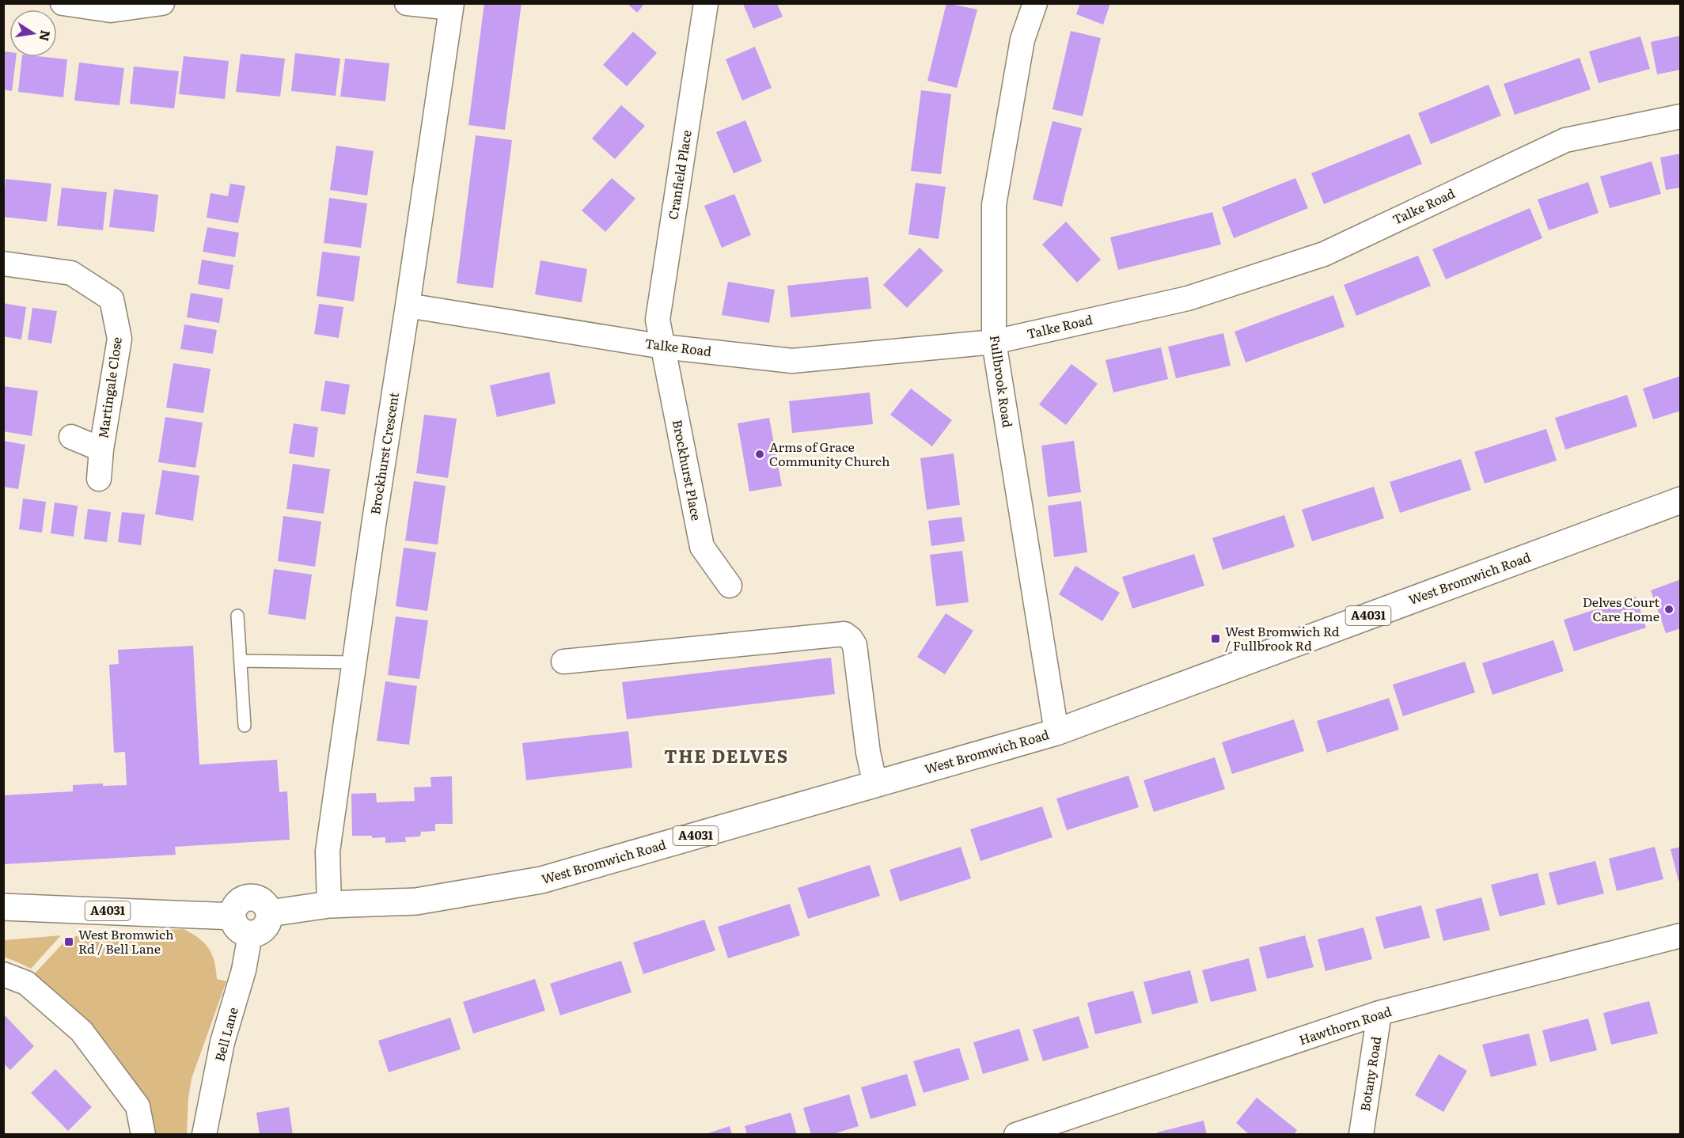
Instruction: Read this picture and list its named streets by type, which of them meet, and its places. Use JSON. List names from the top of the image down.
{
  "streets": {
    "main road": ["West Bromwich Road", "A4031"],
    "street": [
      "Cranfield Place",
      "Talke Road",
      "Fullbrook Road",
      "Martingale Close",
      "Brockhurst Crescent",
      "Brockhurst Place",
      "Hawthorn Road",
      "Bell Lane",
      "Botany Road"
    ]
  },
  "crossings": [
    ["Cranfield Place", "Talke Road"],
    ["Cranfield Place", "Brockhurst Place"],
    ["Talke Road", "Fullbrook Road"],
    ["Talke Road", "Brockhurst Crescent"],
    ["Talke Road", "Brockhurst Place"],
    ["Fullbrook Road", "West Bromwich Road"],
    ["Brockhurst Crescent", "West Bromwich Road"],
    ["West Bromwich Road", "A4031"],
    ["West Bromwich Road", "Bell Lane"],
    ["A4031", "Bell Lane"],
    ["Hawthorn Road", "Botany Road"]
  ],
  "districts": ["THE DELVES"],
  "places": {
    "other": ["Arms of Grace Community Church", "Delves Court Care Home"],
    "transit": ["West Bromwich Rd / Fullbrook Rd", "West Bromwich Rd / Bell Lane"]
  },
  "north": "right"
}
